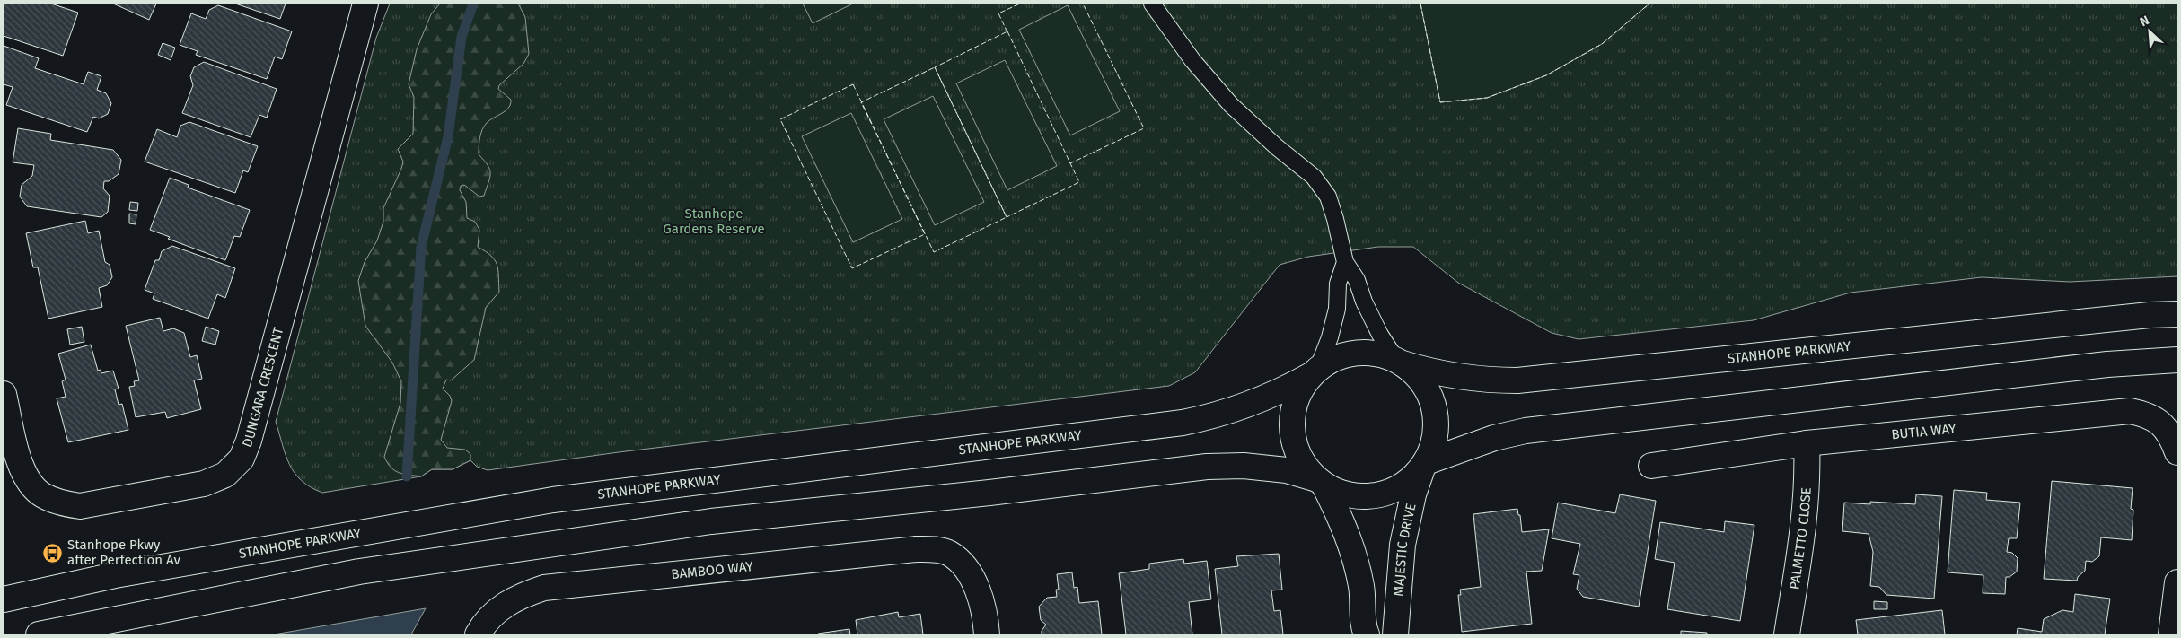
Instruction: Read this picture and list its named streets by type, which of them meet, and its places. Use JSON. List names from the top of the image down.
{
  "streets": {
    "main road": [
      "STANHOPE PARKWAY",
      "DUNGARA CRESCENT",
      "BUTIA WAY",
      "PALMETTO CLOSE",
      "MAJESTIC DRIVE",
      "BAMBOO WAY"
    ]
  },
  "crossings": [
    ["STANHOPE PARKWAY", "MAJESTIC DRIVE"],
    ["BUTIA WAY", "PALMETTO CLOSE"]
  ],
  "parks": ["Stanhope Gardens Reserve"],
  "places": {
    "bus stop": ["Stanhope Pkwy after Perfection Av"]
  },
  "north": "top left"
}
